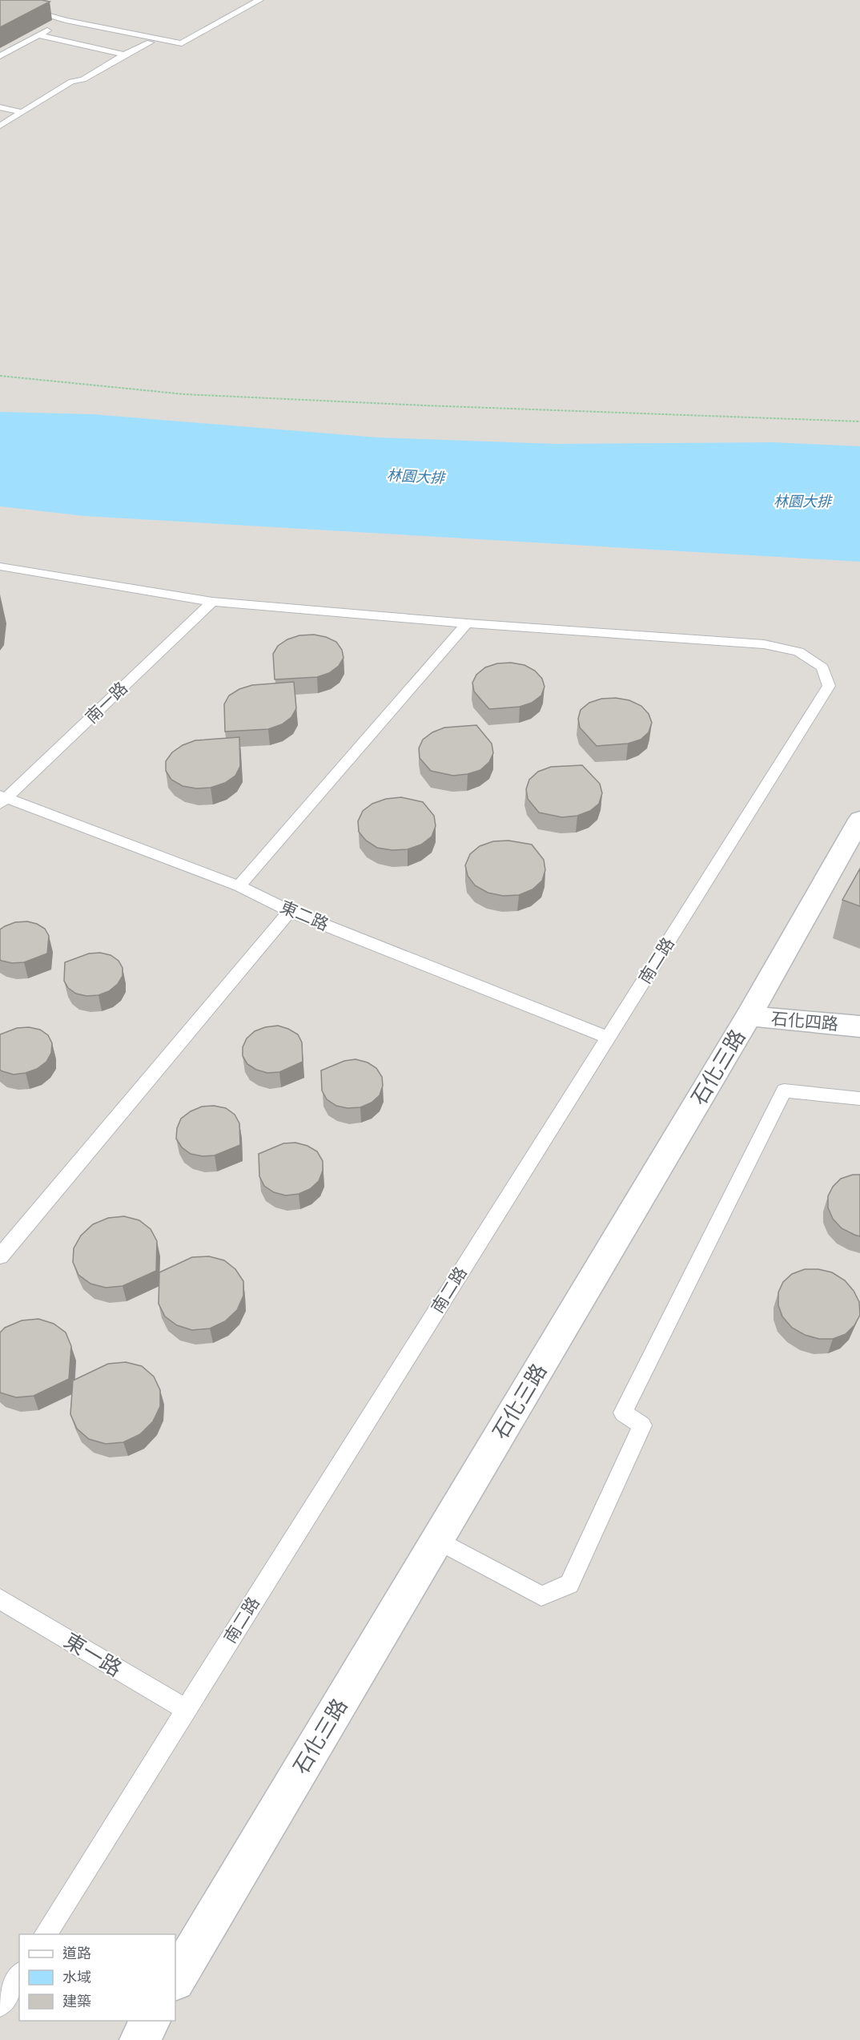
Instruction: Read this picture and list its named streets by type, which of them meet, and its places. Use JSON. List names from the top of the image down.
{
  "streets": {
    "street": ["石化四路", "石化三路"],
    "lane": [
      "南一路",
      "東二路",
      "南二路",
      "東一路"
    ]
  },
  "crossings": [
    ["南一路", "東二路"],
    ["東二路", "南二路"],
    ["南二路", "東一路"],
    ["石化四路", "石化三路"]
  ],
  "water": ["林園大排"],
  "legend": ["道路", "水域", "建築"]
}
